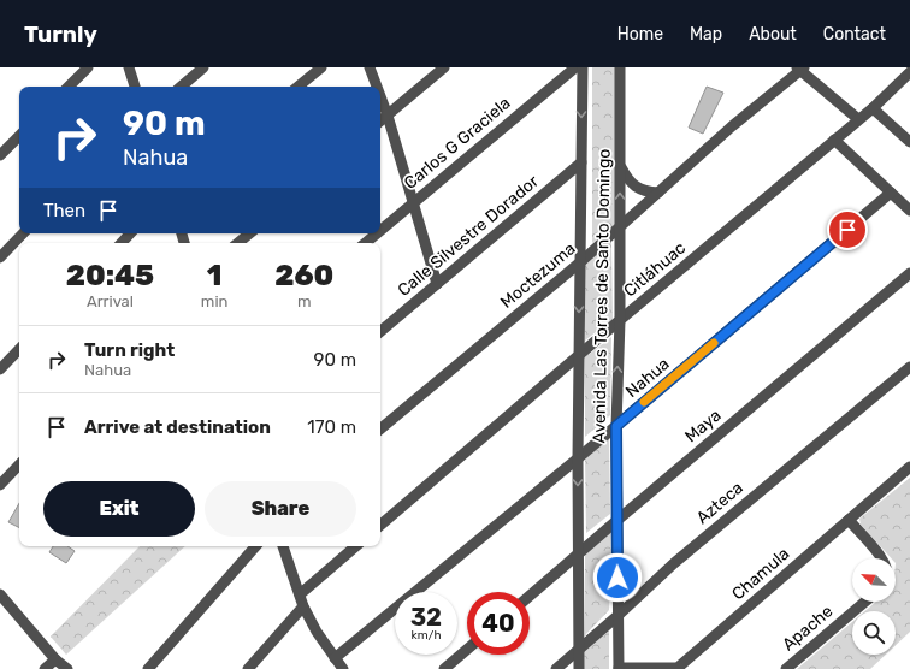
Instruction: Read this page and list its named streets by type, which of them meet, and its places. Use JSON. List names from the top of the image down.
{
  "streets": {
    "street": [
      "Carlos G Graciela",
      "Calle Silvestre Dorador",
      "Citláhuac",
      "Moctezuma",
      "Avenida Las Torres de Santo Domingo",
      "Nahua",
      "Maya",
      "Azteca",
      "Chamula",
      "Apache"
    ]
  },
  "crossings": [
    ["Calle Silvestre Dorador", "Avenida Las Torres de Santo Domingo"],
    ["Citláhuac", "Avenida Las Torres de Santo Domingo"],
    ["Moctezuma", "Avenida Las Torres de Santo Domingo"],
    ["Avenida Las Torres de Santo Domingo", "Nahua"],
    ["Avenida Las Torres de Santo Domingo", "Maya"],
    ["Avenida Las Torres de Santo Domingo", "Azteca"],
    ["Avenida Las Torres de Santo Domingo", "Chamula"]
  ],
  "north": "top left",
  "page": {
    "header": "Turnly",
    "nav": [
      "Home",
      "Map",
      "About",
      "Contact"
    ],
    "turn": ["90 m", "Nahua"],
    "then": "Then",
    "eta": [
      "20:45",
      "Arrival",
      "1",
      "min",
      "260",
      "m"
    ],
    "list": [
      {
        "name": "Turn right",
        "note": "Nahua",
        "value": "90 m"
      },
      {
        "name": "Arrive at destination",
        "value": "170 m"
      }
    ],
    "buttons": ["Exit", "Share"],
    "speed": "32 km/h",
    "limit": "40"
  }
}
